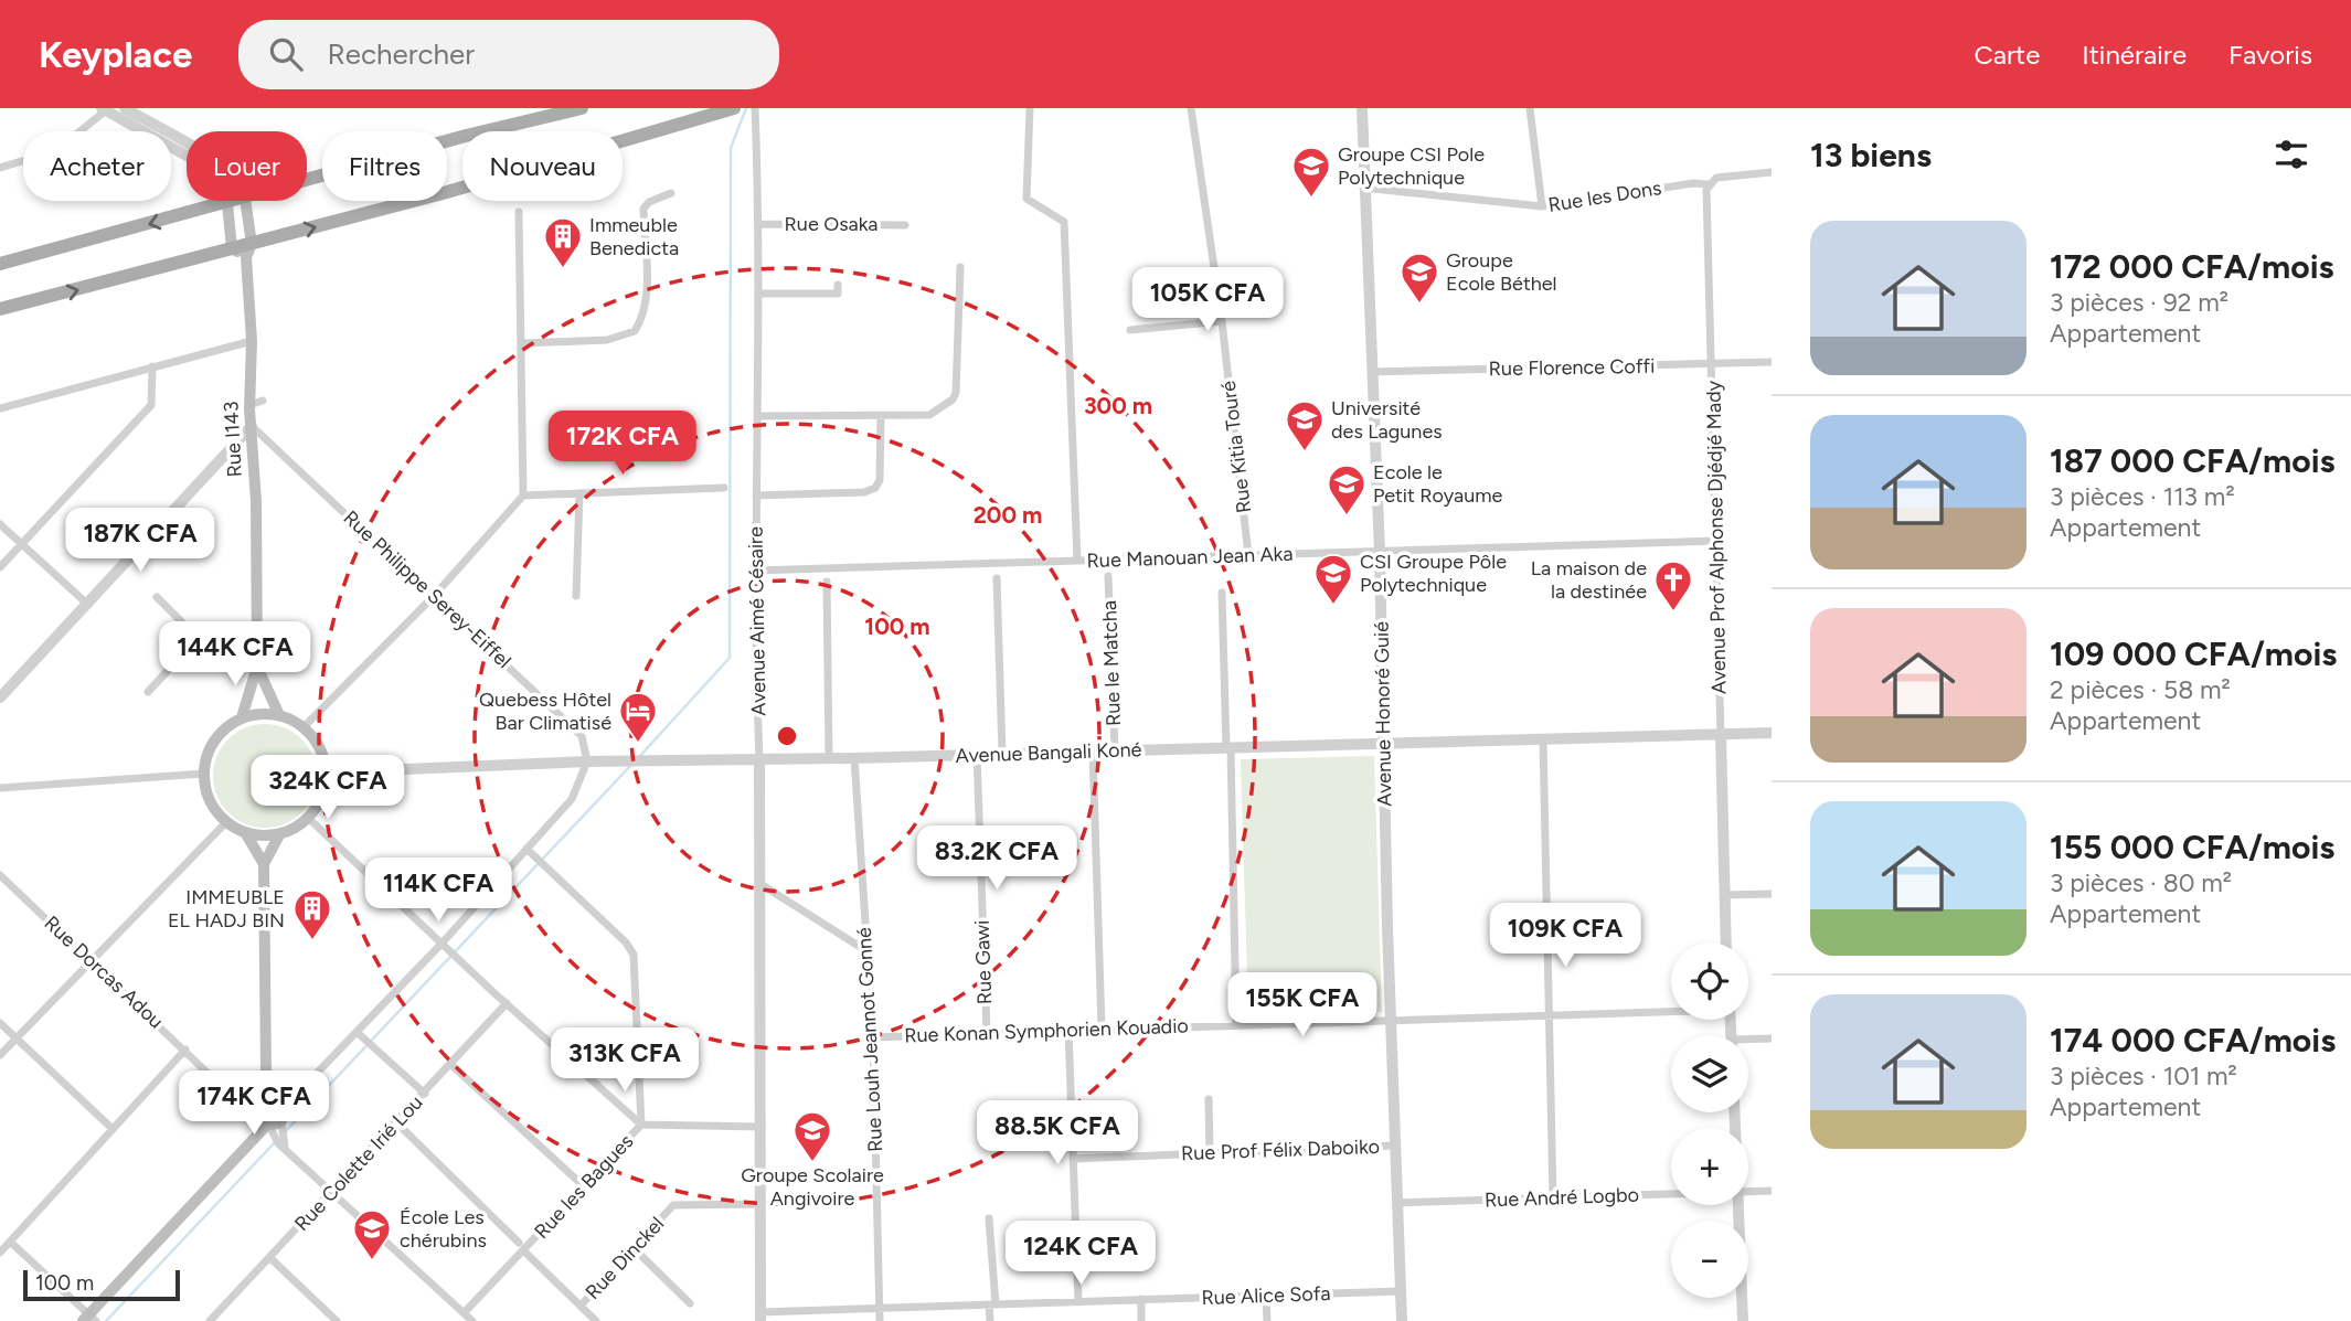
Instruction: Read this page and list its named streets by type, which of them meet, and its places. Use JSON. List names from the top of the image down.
{
  "streets": {
    "main road": ["Rue I143"],
    "street": [
      "Rue les Dons",
      "Rue Osaka",
      "Rue Florence Coffi",
      "Rue Kitia Touré",
      "Avenue Prof Alphonse Djédjé Mady",
      "Rue Manouan Jean Aka",
      "Rue Philippe Serey-Eiffel",
      "Avenue Aimé Césaire",
      "Rue le Matcha",
      "Avenue Honoré Guié",
      "Avenue Bangali Koné",
      "Rue Gawi",
      "Rue Dorcas Adou",
      "Rue Konan Symphorien Kouadio",
      "Rue Louh Jeannot Gonné",
      "Rue Prof Félix Daboiko",
      "Rue Colette Irié Lou",
      "Rue les Bagues",
      "Rue André Logbo",
      "Rue Dinckel",
      "Rue Alice Sofa"
    ]
  },
  "crossings": [
    ["Rue les Dons", "Avenue Prof Alphonse Djédjé Mady"],
    ["Rue les Dons", "Avenue Honoré Guié"],
    ["Rue Osaka", "Avenue Aimé Césaire"],
    ["Rue Florence Coffi", "Avenue Prof Alphonse Djédjé Mady"],
    ["Rue Florence Coffi", "Avenue Honoré Guié"],
    ["Rue I143", "Rue Philippe Serey-Eiffel"],
    ["Rue I143", "Avenue Bangali Koné"],
    ["Rue Kitia Touré", "Rue Manouan Jean Aka"],
    ["Avenue Prof Alphonse Djédjé Mady", "Rue Manouan Jean Aka"],
    ["Avenue Prof Alphonse Djédjé Mady", "Avenue Bangali Koné"],
    ["Rue Manouan Jean Aka", "Avenue Aimé Césaire"],
    ["Rue Manouan Jean Aka", "Avenue Honoré Guié"],
    ["Rue Philippe Serey-Eiffel", "Avenue Bangali Koné"],
    ["Avenue Aimé Césaire", "Avenue Bangali Koné"],
    ["Avenue Aimé Césaire", "Rue Dinckel"],
    ["Avenue Aimé Césaire", "Rue Alice Sofa"],
    ["Rue le Matcha", "Avenue Bangali Koné"],
    ["Avenue Honoré Guié", "Avenue Bangali Koné"],
    ["Avenue Honoré Guié", "Rue Konan Symphorien Kouadio"],
    ["Avenue Honoré Guié", "Rue Prof Félix Daboiko"],
    ["Avenue Honoré Guié", "Rue André Logbo"],
    ["Avenue Honoré Guié", "Rue Alice Sofa"],
    ["Avenue Bangali Koné", "Rue Gawi"],
    ["Avenue Bangali Koné", "Rue Louh Jeannot Gonné"],
    ["Rue Gawi", "Rue Konan Symphorien Kouadio"],
    ["Rue Konan Symphorien Kouadio", "Rue Louh Jeannot Gonné"],
    ["Rue Louh Jeannot Gonné", "Rue Alice Sofa"]
  ],
  "places": {
    "school or university": [
      "Groupe CSI Pole Polytechnique",
      "Groupe Ecole Béthel",
      "Université des Lagunes",
      "Ecole le Petit Royaume",
      "CSI Groupe Pôle Polytechnique",
      "Groupe Scolaire Angivoire",
      "École Les chérubins"
    ],
    "building": ["Immeuble Benedicta", "IMMEUBLE EL HADJ BIN"],
    "church": ["La maison de la destinée"],
    "hotel": ["Quebess Hôtel Bar Climatisé"]
  },
  "scale_bar": "100 m",
  "page": {
    "header": "Keyplace",
    "search": "Rechercher",
    "nav": ["Carte", "Itinéraire", "Favoris"],
    "heading": "13 biens",
    "chip": [
      "Acheter",
      "Louer",
      "Filtres",
      "Nouveau"
    ],
    "list": [
      {
        "name": "172 000 CFA/mois",
        "note": "3 pièces · 92 m² · Appartement"
      },
      {
        "name": "187 000 CFA/mois",
        "note": "3 pièces · 113 m² · Appartement"
      },
      {
        "name": "109 000 CFA/mois",
        "note": "2 pièces · 58 m² · Appartement"
      },
      {
        "name": "155 000 CFA/mois",
        "note": "3 pièces · 80 m² · Appartement"
      },
      {
        "name": "174 000 CFA/mois",
        "note": "3 pièces · 101 m² · Appartement"
      }
    ],
    "price": [
      "105K CFA",
      "172K CFA",
      "187K CFA",
      "144K CFA",
      "324K CFA",
      "83.2K CFA",
      "114K CFA",
      "109K CFA",
      "155K CFA",
      "313K CFA",
      "174K CFA",
      "88.5K CFA",
      "124K CFA"
    ],
    "map_buttons": ["+", "−"],
    "scale": "100 m"
  },
  "rings": ["300 m", "200 m", "100 m"]
}
